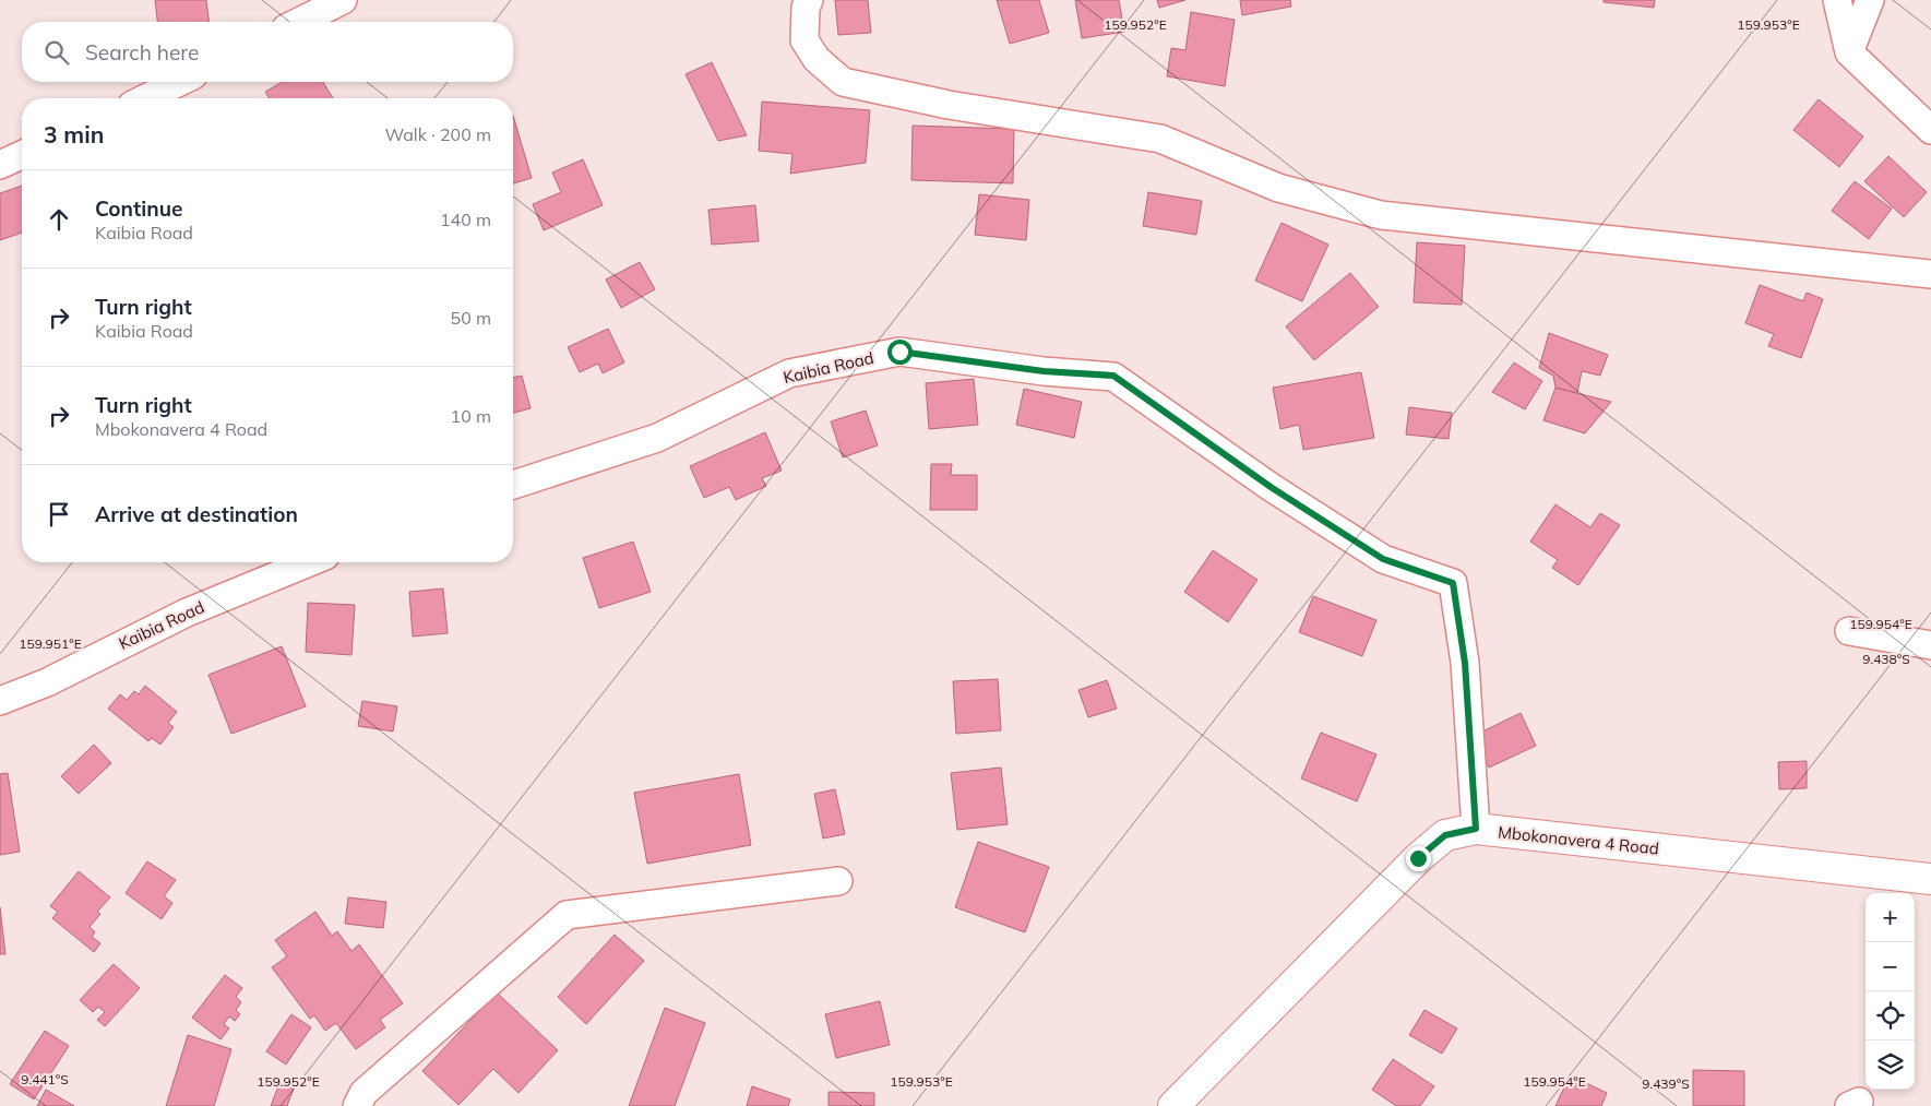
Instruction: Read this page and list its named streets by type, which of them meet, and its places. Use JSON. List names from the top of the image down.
{
  "streets": {
    "street": ["Kaibia Road", "Mbokonavera 4 Road"]
  },
  "crossings": [
    ["Kaibia Road", "Mbokonavera 4 Road"]
  ],
  "page": {
    "search": "Search here",
    "heading": ["3 min", "Walk · 200 m"],
    "list": [
      ["Continue", "Kaibia Road", "140 m"],
      ["Turn right", "Kaibia Road", "50 m"],
      ["Turn right", "Mbokonavera 4 Road", "10 m"],
      "Arrive at destination"
    ],
    "map_buttons": ["+", "−"]
  },
  "coordinates": [
    "159.952°E",
    "159.953°E",
    "159.954°E",
    "159.951°E",
    "9.438°S",
    "9.441°S",
    "9.439°S"
  ]
}
